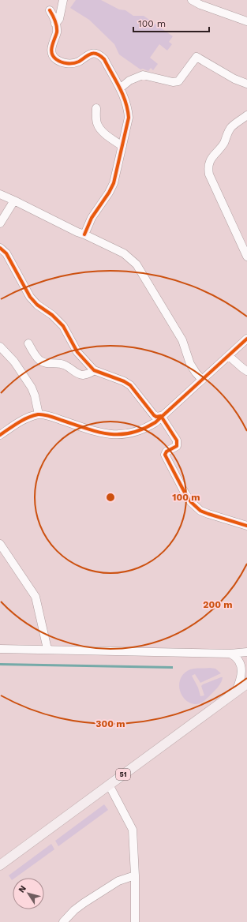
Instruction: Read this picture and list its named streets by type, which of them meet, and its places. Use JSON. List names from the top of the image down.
{
  "streets": {
    "main road": ["51"]
  },
  "scale_bar": "100 m",
  "north": "top left",
  "rings": ["100 m", "200 m", "300 m"]
}
